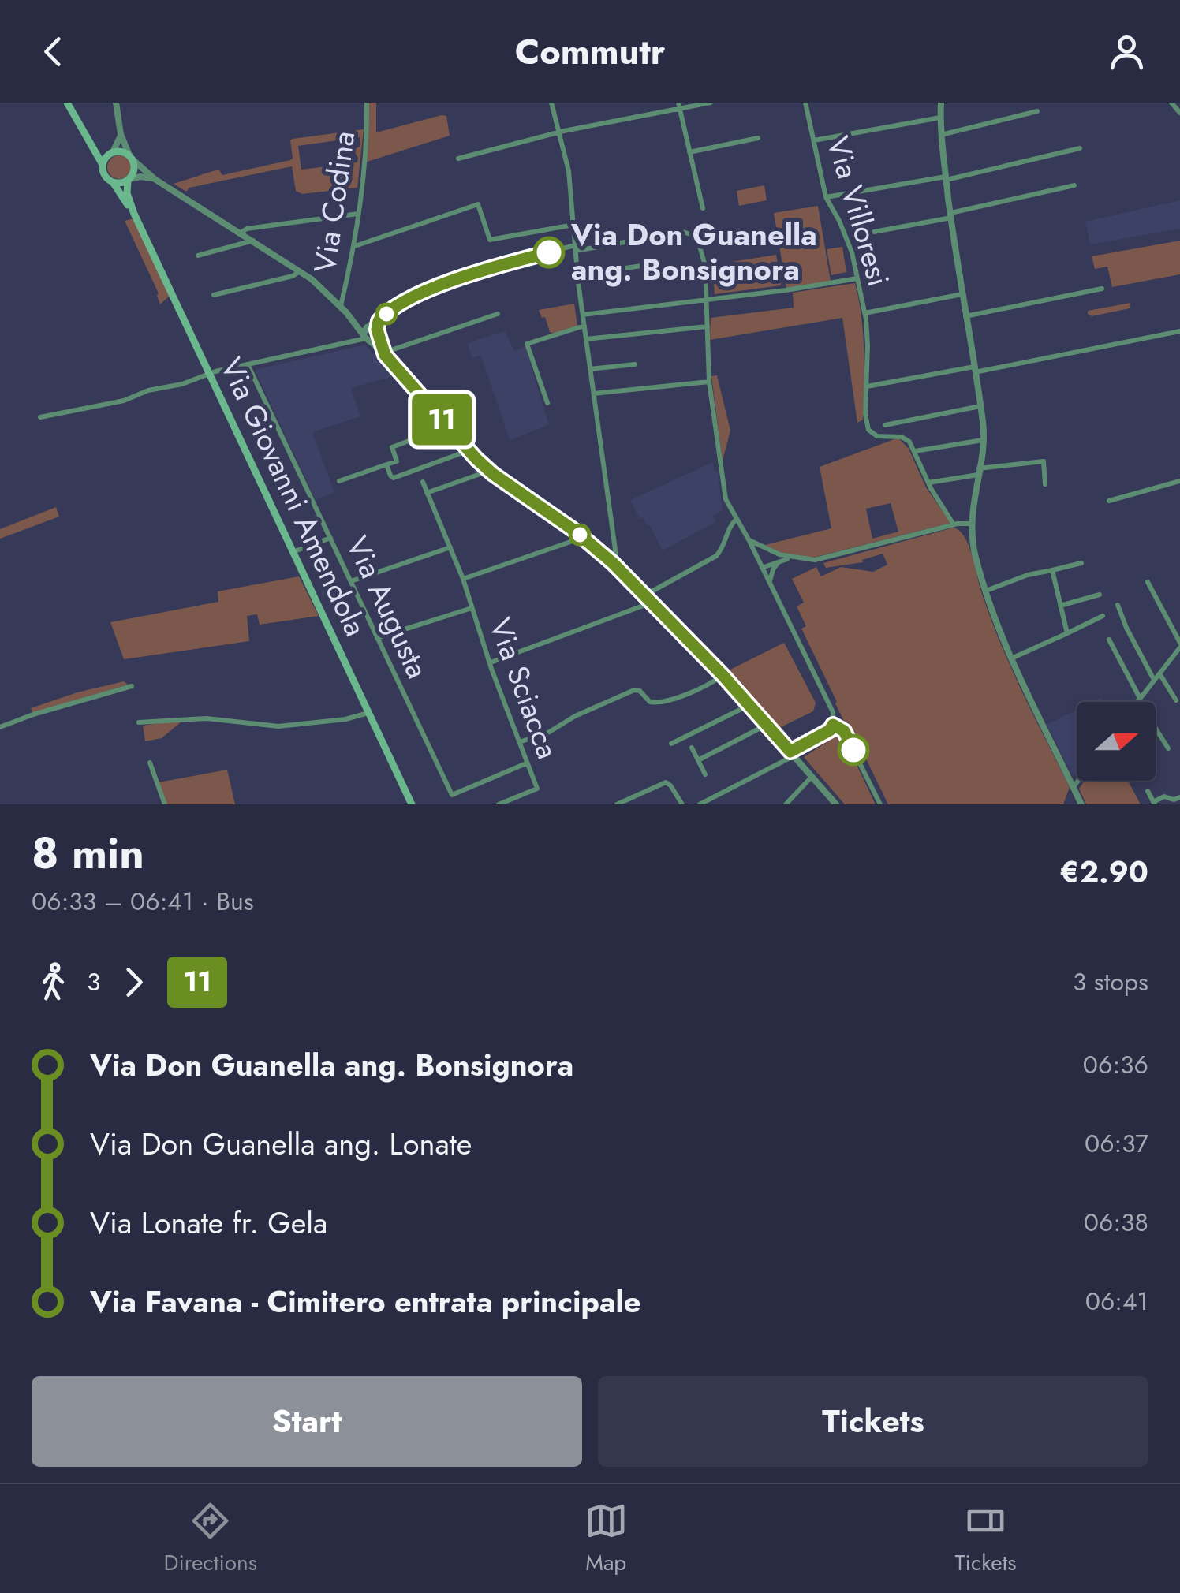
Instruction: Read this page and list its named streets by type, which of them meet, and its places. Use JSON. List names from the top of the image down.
{
  "streets": {
    "main road": ["Via Giovanni Amendola"],
    "street": [
      "Via Codina",
      "Via Villoresi",
      "Via Augusta",
      "Via Sciacca"
    ]
  },
  "places": ["Via Don Guanella ang. Bonsignora"],
  "lines": ["bus line 11"],
  "north": "right",
  "page": {
    "header": "Commutr",
    "on_map": "11",
    "heading": ["8 min", "06:33 – 06:41 · Bus", "€2.90"],
    "legs": ["3", "11", "3 stops"],
    "list": [
      {
        "name": "Via Don Guanella ang. Bonsignora",
        "value": "06:36"
      },
      {
        "name": "Via Don Guanella ang. Lonate",
        "value": "06:37"
      },
      {
        "name": "Via Lonate fr. Gela",
        "value": "06:38"
      },
      {
        "name": "Via Favana - Cimitero entrata principale",
        "value": "06:41"
      }
    ],
    "buttons": ["Start", "Tickets"],
    "tabs": ["Directions", "Map", "Tickets"]
  }
}
